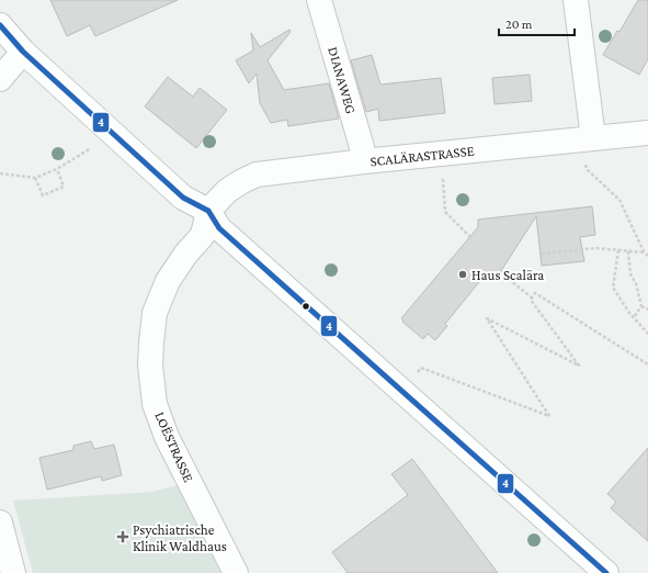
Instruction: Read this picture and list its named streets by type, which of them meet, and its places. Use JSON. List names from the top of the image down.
{
  "streets": {
    "street": ["DIANAWEG", "SCALÄRASTRASSE", "LOËSTRASSE"]
  },
  "crossings": [
    ["DIANAWEG", "SCALÄRASTRASSE"],
    ["SCALÄRASTRASSE", "LOËSTRASSE"]
  ],
  "places": {
    "other": ["Haus Scalära"],
    "health": ["Psychiatrische Klinik Waldhaus"]
  },
  "lines": ["transit line 4"],
  "scale_bar": "20 m"
}
